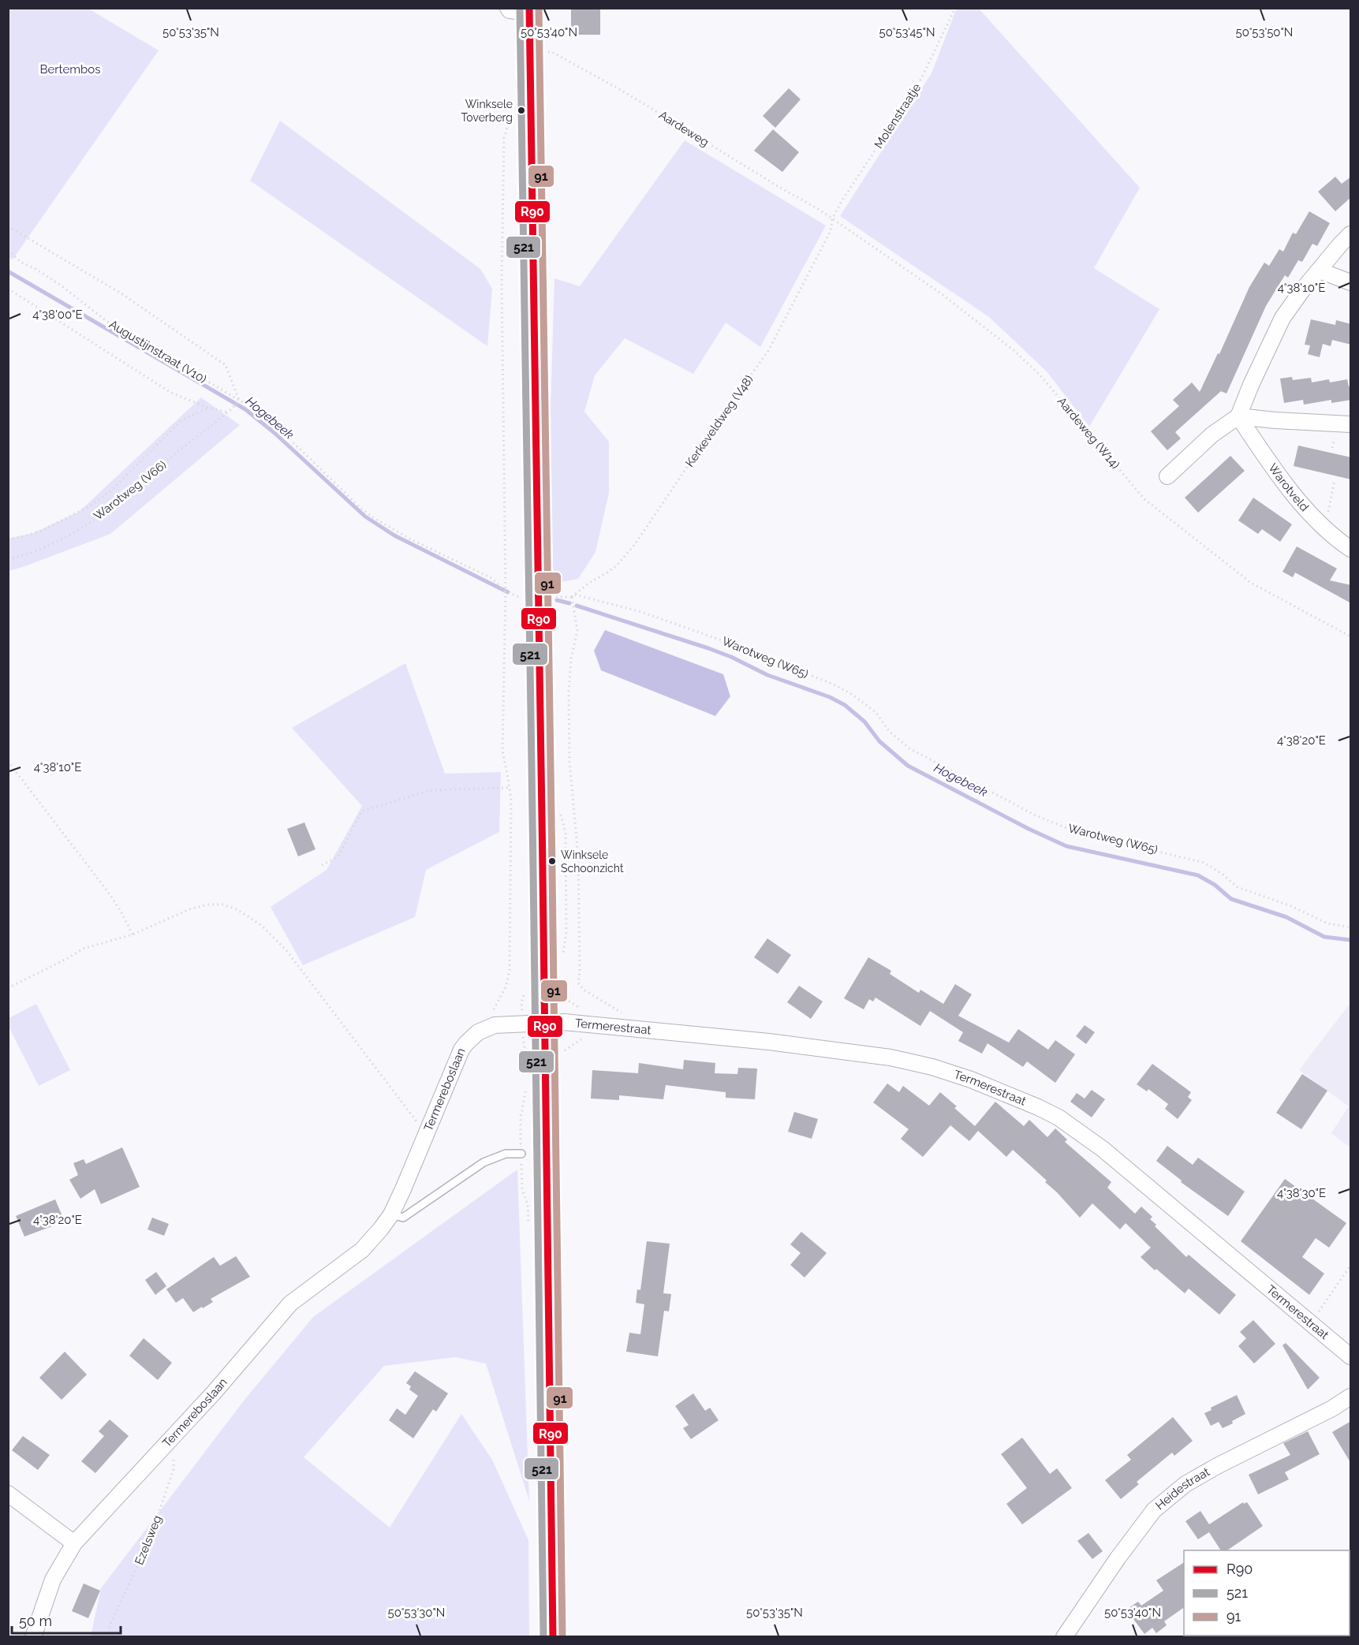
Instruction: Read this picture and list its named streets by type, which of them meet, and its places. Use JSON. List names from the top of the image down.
{
  "streets": {
    "street": [
      "Warotveld",
      "Termerestraat",
      "Termereboslaan",
      "Heidestraat"
    ],
    "path": [
      "Molenstraatje",
      "Aardeweg",
      "Augustijnstraat (V10)",
      "Kerkeveldweg (V48)",
      "Aardeweg (W14)",
      "Warotweg (V66)",
      "Warotweg (W65)",
      "Ezelsweg"
    ]
  },
  "crossings": [
    ["Molenstraatje", "Aardeweg"],
    ["Molenstraatje", "Kerkeveldweg (V48)"],
    ["Molenstraatje", "Aardeweg (W14)"],
    ["Aardeweg", "Kerkeveldweg (V48)"],
    ["Aardeweg", "Aardeweg (W14)"],
    ["Augustijnstraat (V10)", "Warotweg (V66)"],
    ["Kerkeveldweg (V48)", "Aardeweg (W14)"],
    ["Kerkeveldweg (V48)", "Warotweg (W65)"],
    ["Termerestraat", "Termereboslaan"],
    ["Termereboslaan", "Ezelsweg"]
  ],
  "water": ["Hogebeek"],
  "parks": ["Bertembos"],
  "places": ["Winksele Toverberg", "Winksele Schoonzicht"],
  "lines": ["transit line R90", "transit line 521", "transit line 91"],
  "legend": ["R90", "521", "91"],
  "scale_bar": "50 m",
  "coordinates": [
    "50°53'35\"N",
    "50°53'40\"N",
    "50°53'45\"N",
    "50°53'50\"N",
    "4°38'10\"E",
    "4°38'00\"E",
    "4°38'20\"E",
    "4°38'30\"E",
    "50°53'30\"N"
  ]
}
